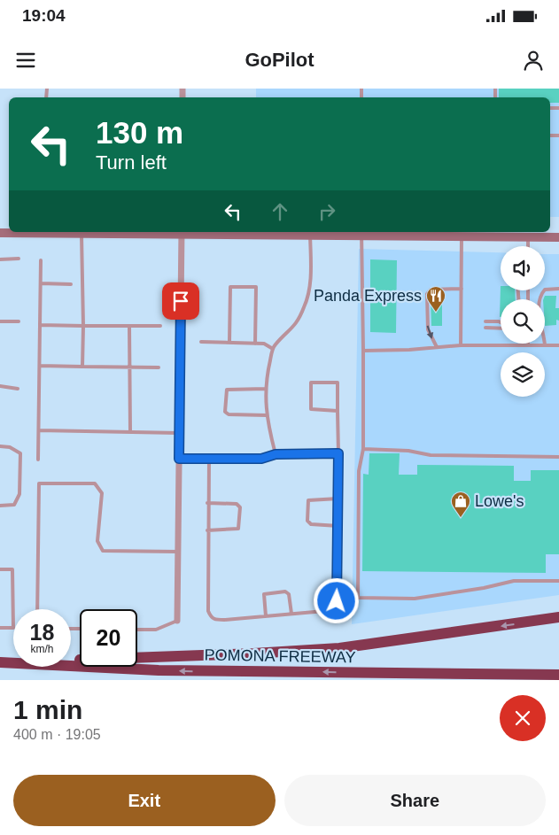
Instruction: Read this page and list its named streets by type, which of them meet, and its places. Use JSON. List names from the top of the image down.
{
  "streets": {
    "highway": ["POMONA FREEWAY"]
  },
  "places": {
    "restaurant": ["Panda Express"],
    "shop": ["Lowe's"]
  },
  "page": {
    "status": "19:04",
    "header": "GoPilot",
    "turn": ["130 m", "Turn left"],
    "speed": "18 km/h",
    "limit": "20",
    "heading": ["1 min", "400 m · 19:05"],
    "buttons": ["Exit", "Share"]
  }
}
